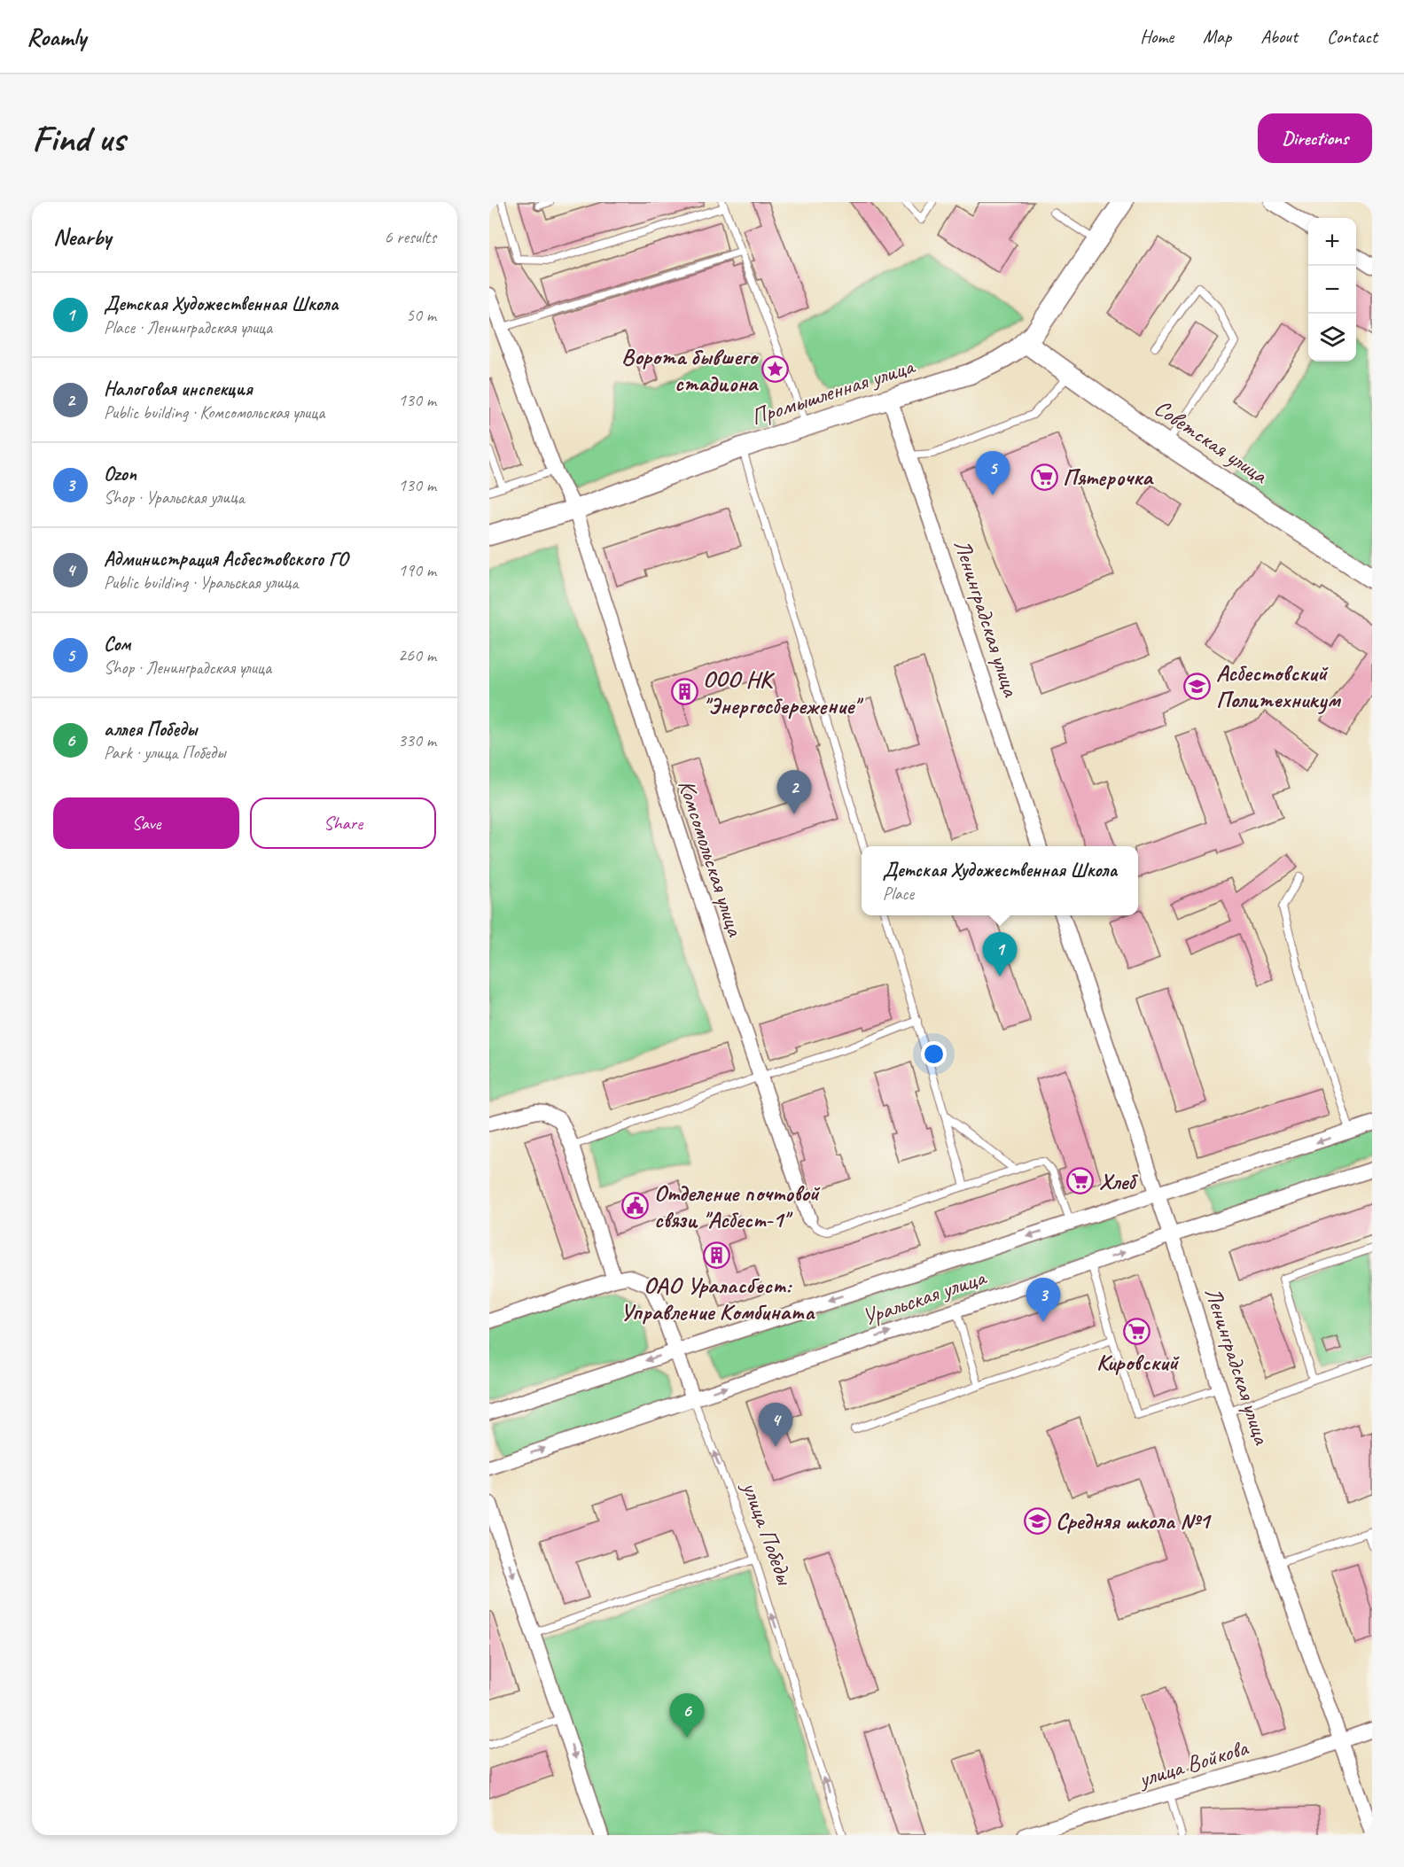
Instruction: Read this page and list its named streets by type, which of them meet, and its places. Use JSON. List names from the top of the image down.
{
  "streets": {
    "main road": ["Промышленная улица", "Советская улица"],
    "street": [
      "Ленинградская улица",
      "Комсомольская улица",
      "Уральская улица",
      "улица Победы",
      "улица Войкова"
    ]
  },
  "crossings": [
    ["Промышленная улица", "Советская улица"],
    ["Промышленная улица", "Ленинградская улица"],
    ["Промышленная улица", "Комсомольская улица"],
    ["Ленинградская улица", "Уральская улица"],
    ["Ленинградская улица", "улица Войкова"],
    ["Уральская улица", "улица Победы"]
  ],
  "one_way": ["улица Победы"],
  "places": {
    "place": ["Ворота бывшего стадиона"],
    "supermarket": ["Пятерочка", "Хлеб", "Кировский"],
    "school or university": ["Асбестовский Политехникум", "Средняя школа №1"],
    "building": ["ООО НК \"Энергосбережение\"", "ОАО Ураласбест: Управление Комбината"],
    "public building": ["Отделение почтовой связи \"Асбест-1\""]
  },
  "page": {
    "header": "Roamly",
    "nav": [
      "Home",
      "Map",
      "About",
      "Contact"
    ],
    "buttons": [
      "Directions",
      ["Save", "Share"]
    ],
    "title": "Find us",
    "heading": ["Nearby", "6 results"],
    "map_buttons": ["+", "−"],
    "list": [
      {
        "mark": "1",
        "name": "Детская Художественная Школа",
        "note": "Place · Ленинградская улица",
        "value": "50 m"
      },
      {
        "mark": "2",
        "name": "Налоговая инспекция",
        "note": "Public building · Комсомольская улица",
        "value": "130 m"
      },
      {
        "mark": "3",
        "name": "Ozon",
        "note": "Shop · Уральская улица",
        "value": "130 m"
      },
      {
        "mark": "4",
        "name": "Администрация Асбестовского ГО",
        "note": "Public building · Уральская улица",
        "value": "190 m"
      },
      {
        "mark": "5",
        "name": "Сом",
        "note": "Shop · Ленинградская улица",
        "value": "260 m"
      },
      {
        "mark": "6",
        "name": "аллея Победы",
        "note": "Park · улица Победы",
        "value": "330 m"
      }
    ],
    "pins": [
      "5",
      "2",
      "1",
      "3",
      "4",
      "6"
    ],
    "popup": ["Детская Художественная Школа", "Place"]
  }
}
